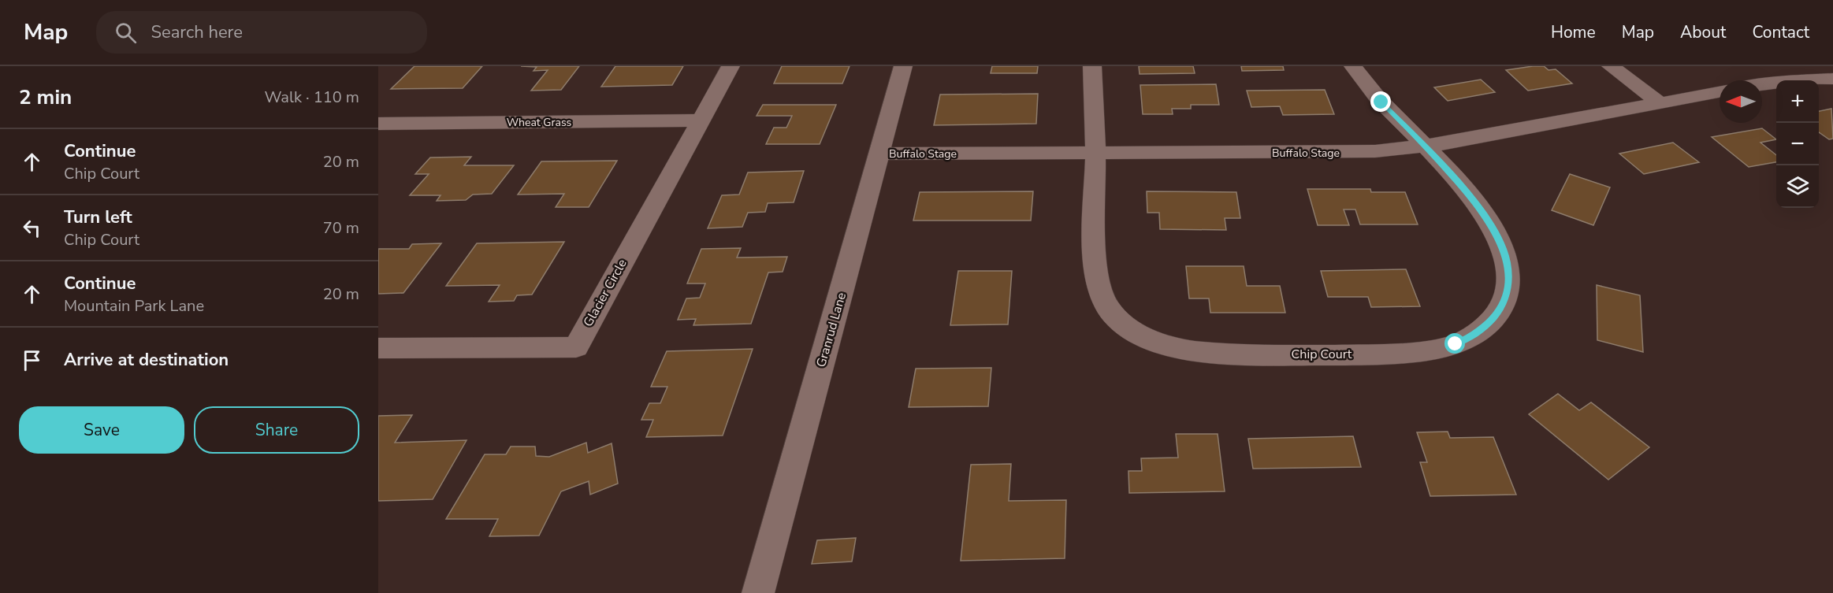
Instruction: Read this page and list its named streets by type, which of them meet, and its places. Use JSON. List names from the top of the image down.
{
  "streets": {
    "street": [
      "Wheat Grass",
      "Buffalo Stage",
      "Glacier Circle",
      "Granrud Lane",
      "Chip Court"
    ]
  },
  "crossings": [
    ["Wheat Grass", "Glacier Circle"],
    ["Buffalo Stage", "Granrud Lane"],
    ["Buffalo Stage", "Chip Court"]
  ],
  "north": "left",
  "page": {
    "header": "Map",
    "search": "Search here",
    "nav": [
      "Home",
      "Map",
      "About",
      "Contact"
    ],
    "heading": ["2 min", "Walk · 110 m"],
    "map_buttons": ["+", "−"],
    "list": [
      ["Continue", "Chip Court", "20 m"],
      ["Turn left", "Chip Court", "70 m"],
      ["Continue", "Mountain Park Lane", "20 m"],
      "Arrive at destination"
    ],
    "buttons": ["Save", "Share"]
  }
}
